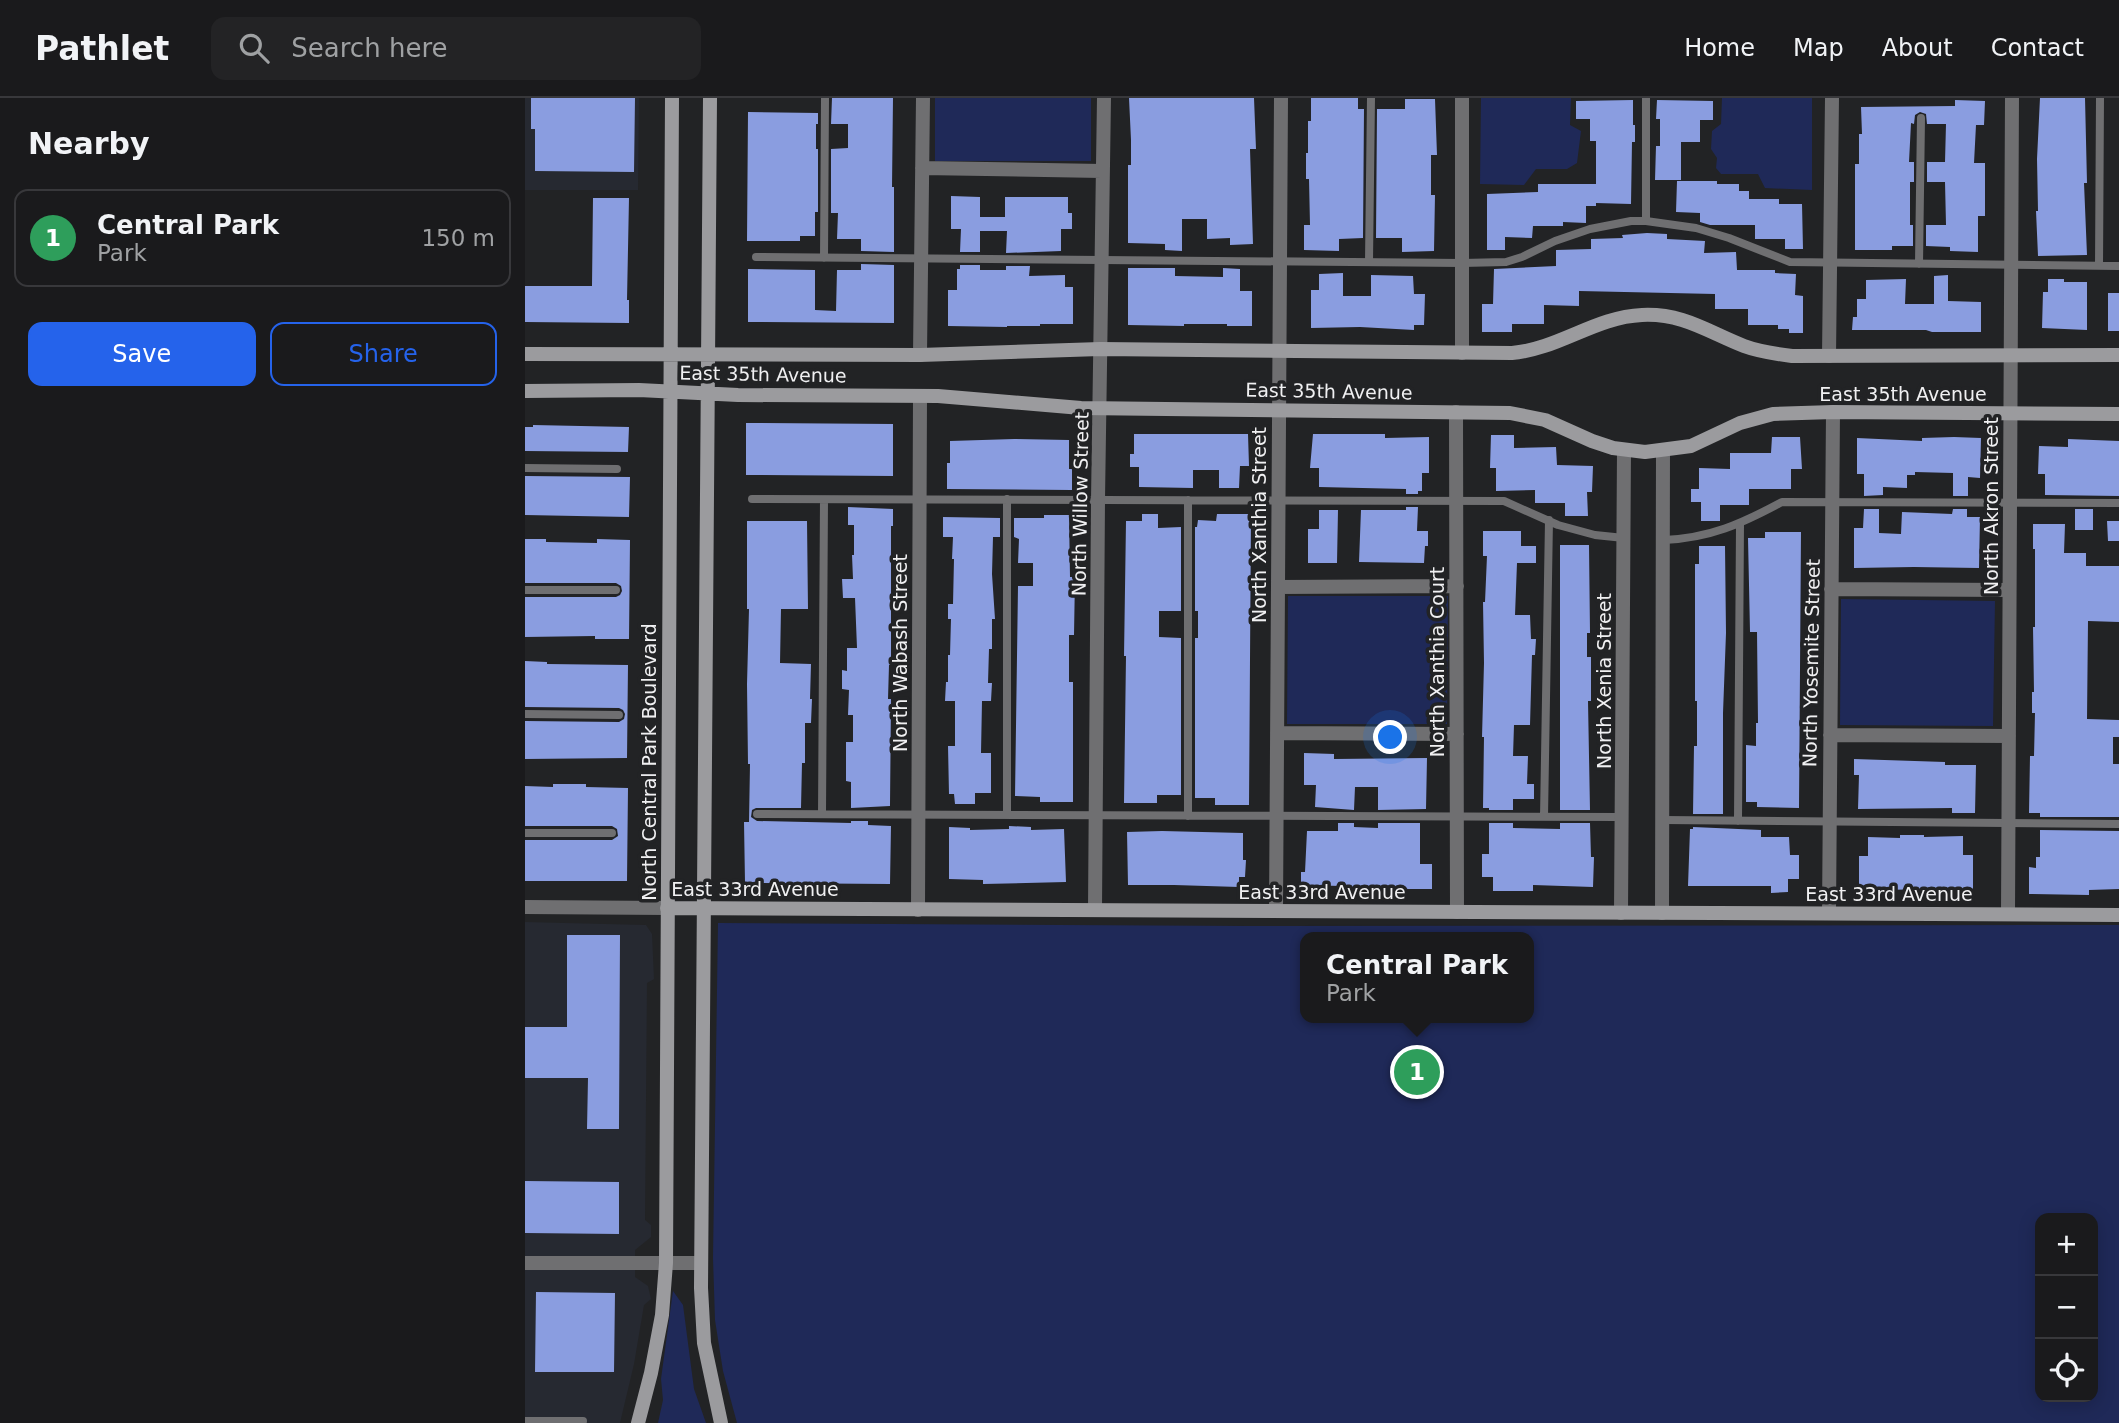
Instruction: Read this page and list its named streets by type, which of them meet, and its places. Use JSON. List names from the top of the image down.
{
  "streets": {
    "street": [
      "East 35th Avenue",
      "North Willow Street",
      "North Akron Street",
      "North Xanthia Street",
      "North Wabash Street",
      "North Xanthia Court",
      "North Yosemite Street",
      "North Xenia Street",
      "North Central Park Boulevard",
      "East 33rd Avenue"
    ]
  },
  "crossings": [
    ["East 35th Avenue", "North Willow Street"],
    ["East 35th Avenue", "North Akron Street"],
    ["East 35th Avenue", "North Xanthia Street"],
    ["East 35th Avenue", "North Wabash Street"],
    ["East 35th Avenue", "North Xanthia Court"],
    ["East 35th Avenue", "North Yosemite Street"],
    ["East 35th Avenue", "North Xenia Street"],
    ["East 35th Avenue", "North Central Park Boulevard"],
    ["North Willow Street", "East 33rd Avenue"],
    ["North Akron Street", "East 33rd Avenue"],
    ["North Xanthia Street", "East 33rd Avenue"],
    ["North Wabash Street", "East 33rd Avenue"],
    ["North Xanthia Court", "East 33rd Avenue"],
    ["North Yosemite Street", "East 33rd Avenue"],
    ["North Xenia Street", "East 33rd Avenue"],
    ["North Central Park Boulevard", "East 33rd Avenue"]
  ],
  "page": {
    "header": "Pathlet",
    "search": "Search here",
    "nav": [
      "Home",
      "Map",
      "About",
      "Contact"
    ],
    "heading": "Nearby",
    "list": [
      {
        "mark": "1",
        "name": "Central Park",
        "note": "Park",
        "value": "150 m"
      }
    ],
    "buttons": ["Save", "Share"],
    "popup": ["Central Park", "Park"],
    "pins": "1",
    "map_buttons": ["+", "−"]
  }
}
